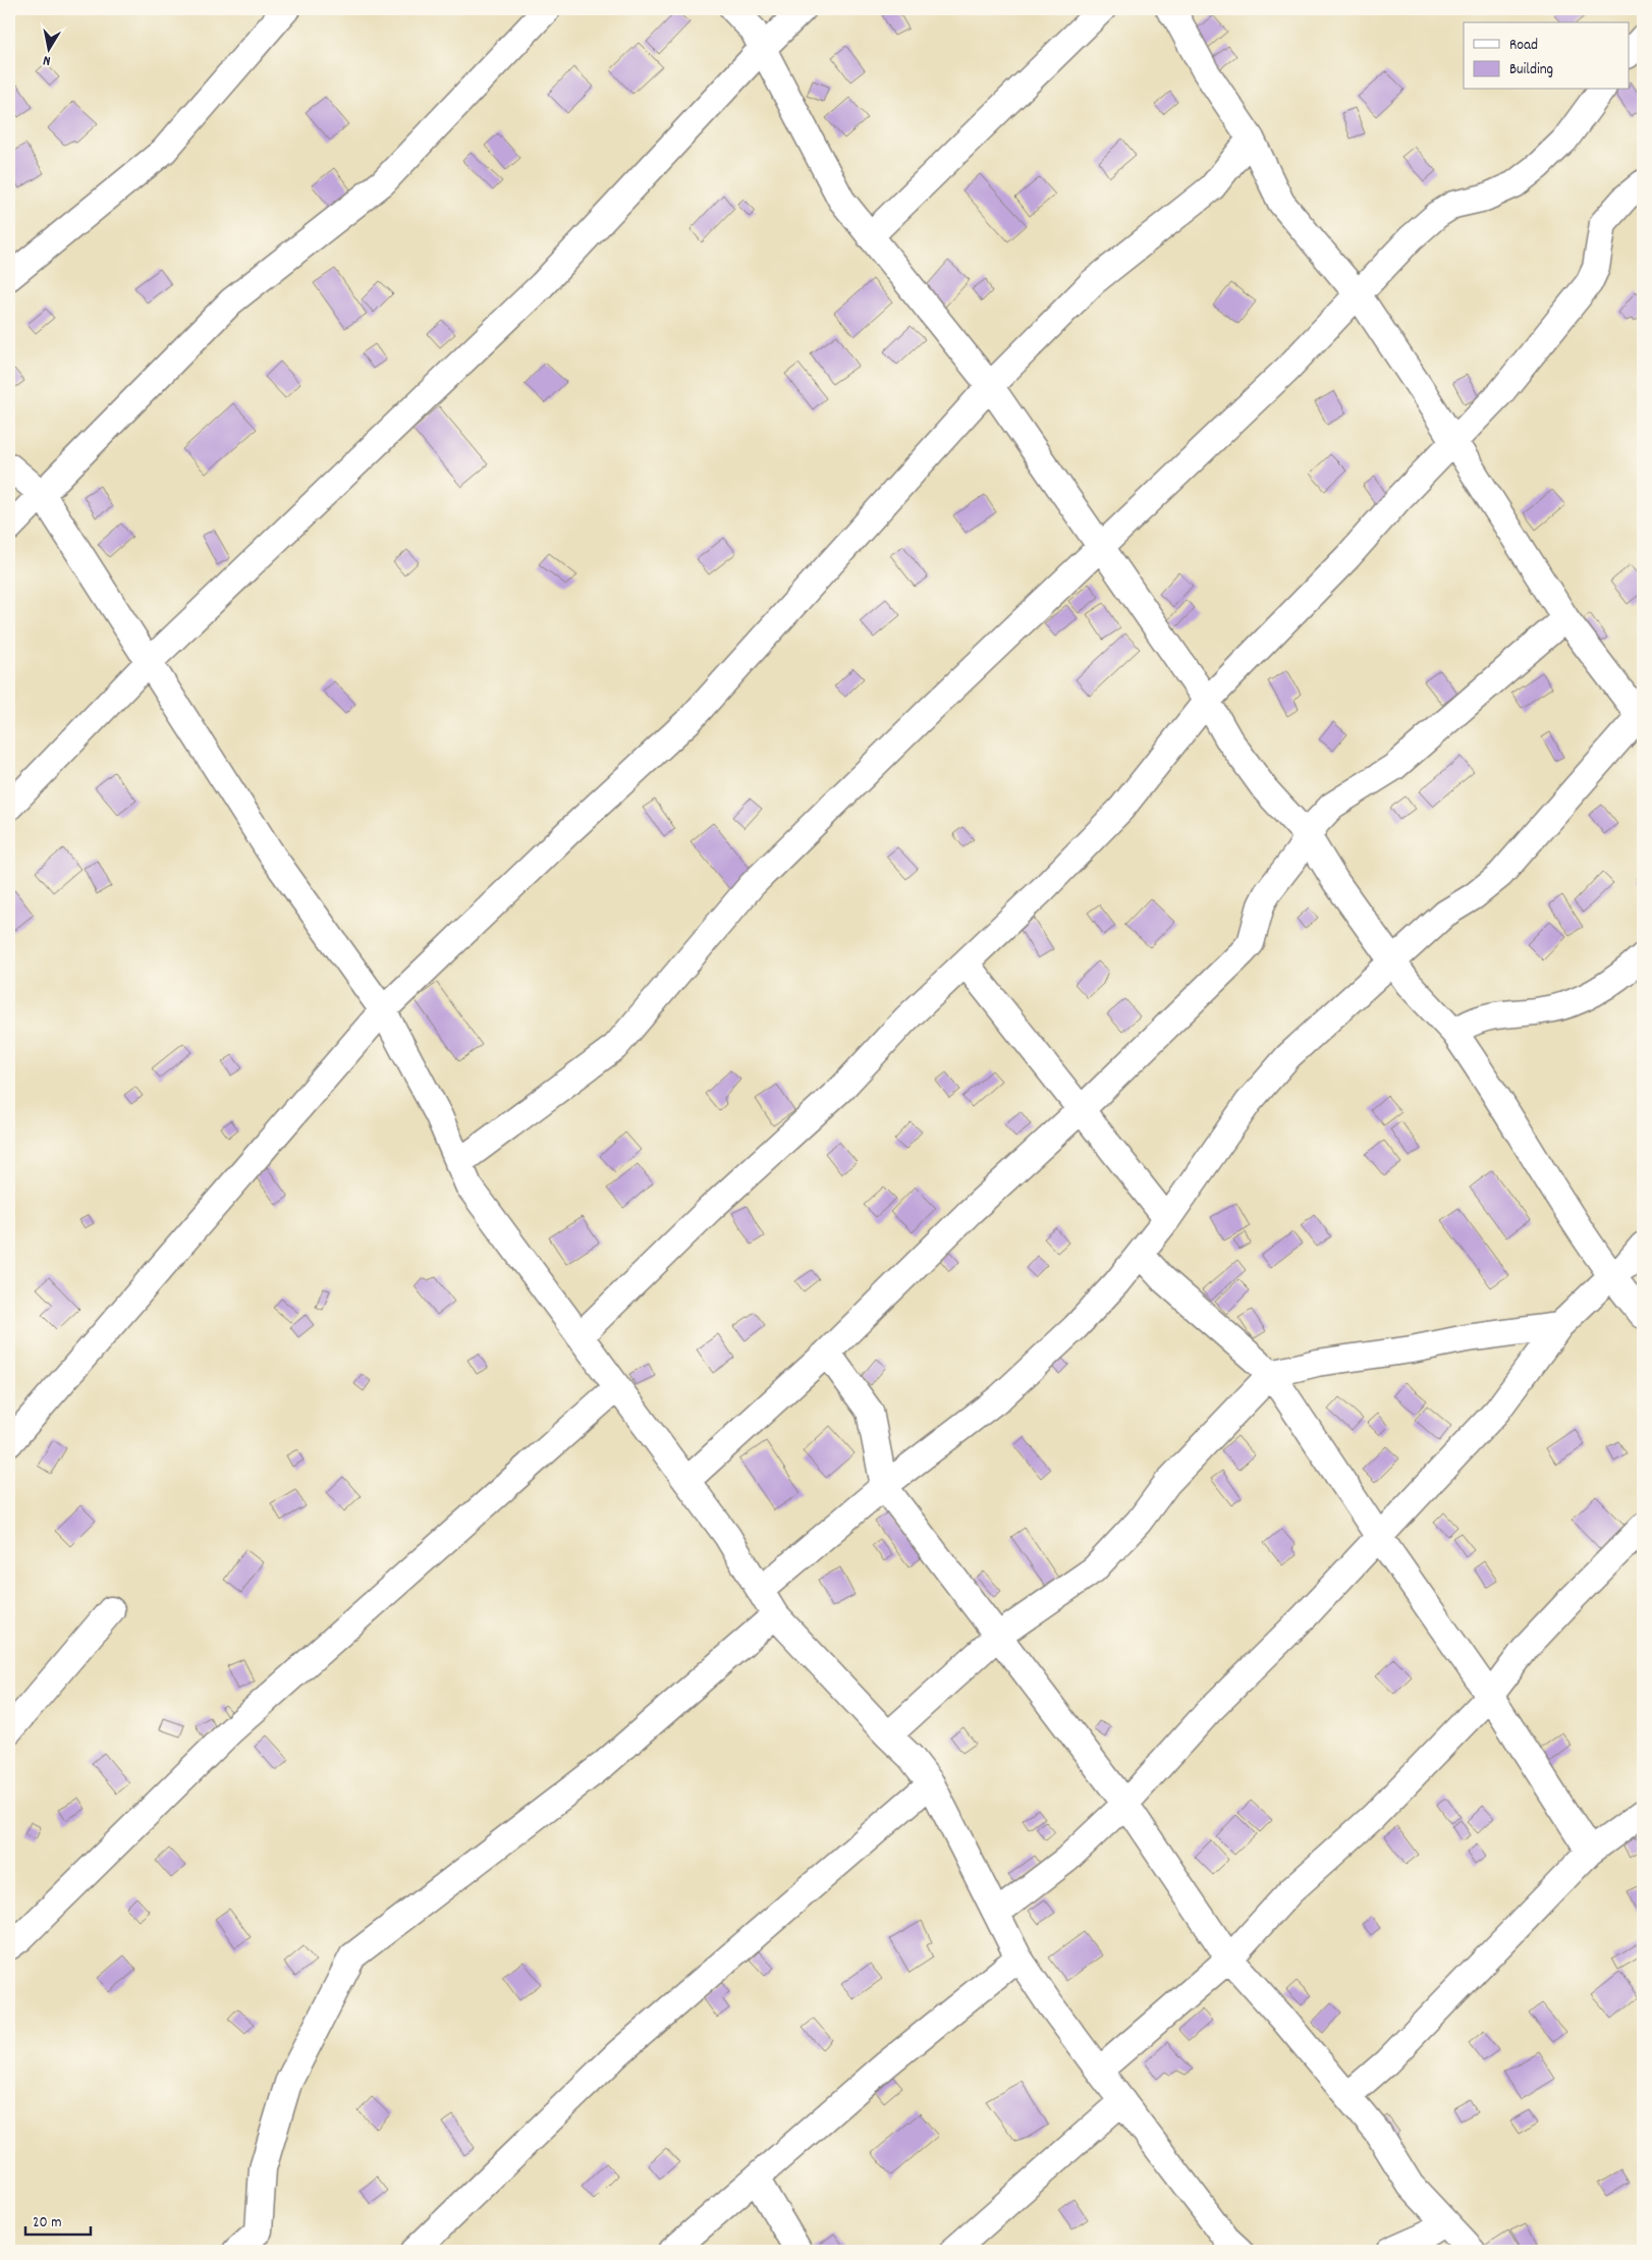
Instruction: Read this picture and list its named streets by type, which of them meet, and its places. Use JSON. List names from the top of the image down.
{
  "legend": ["Road", "Building"],
  "scale_bar": "20 m",
  "north": "bottom"
}
